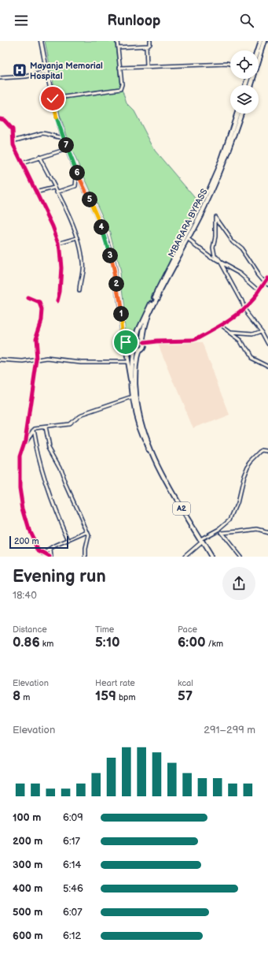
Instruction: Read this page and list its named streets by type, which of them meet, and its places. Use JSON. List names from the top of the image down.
{
  "streets": {
    "highway": ["MBARARA BYPASS", "A2"]
  },
  "crossings": [
    ["MBARARA BYPASS", "A2"]
  ],
  "places": {
    "hospital": ["Mayanja Memorial Hospital"]
  },
  "scale_bar": "200 m",
  "page": {
    "header": "Runloop",
    "pins": [
      "7",
      "6",
      "5",
      "4",
      "3",
      "2",
      "1"
    ],
    "scale": "200 m",
    "heading": ["Evening run", "18:40"],
    "stats": [
      ["Distance", "0.86 km"],
      ["Time", "5:10"],
      ["Pace", "6:00 /km"],
      ["Elevation", "8 m"],
      ["Heart rate", "159 bpm"],
      ["kcal", "57"]
    ],
    "chart": ["Elevation", "291–299 m"],
    "list": [
      {
        "name": "100 m",
        "note": "6:09"
      },
      {
        "name": "200 m",
        "note": "6:17"
      },
      {
        "name": "300 m",
        "note": "6:14"
      },
      {
        "name": "400 m",
        "note": "5:46"
      },
      {
        "name": "500 m",
        "note": "6:07"
      },
      {
        "name": "600 m",
        "note": "6:12"
      }
    ]
  }
}
